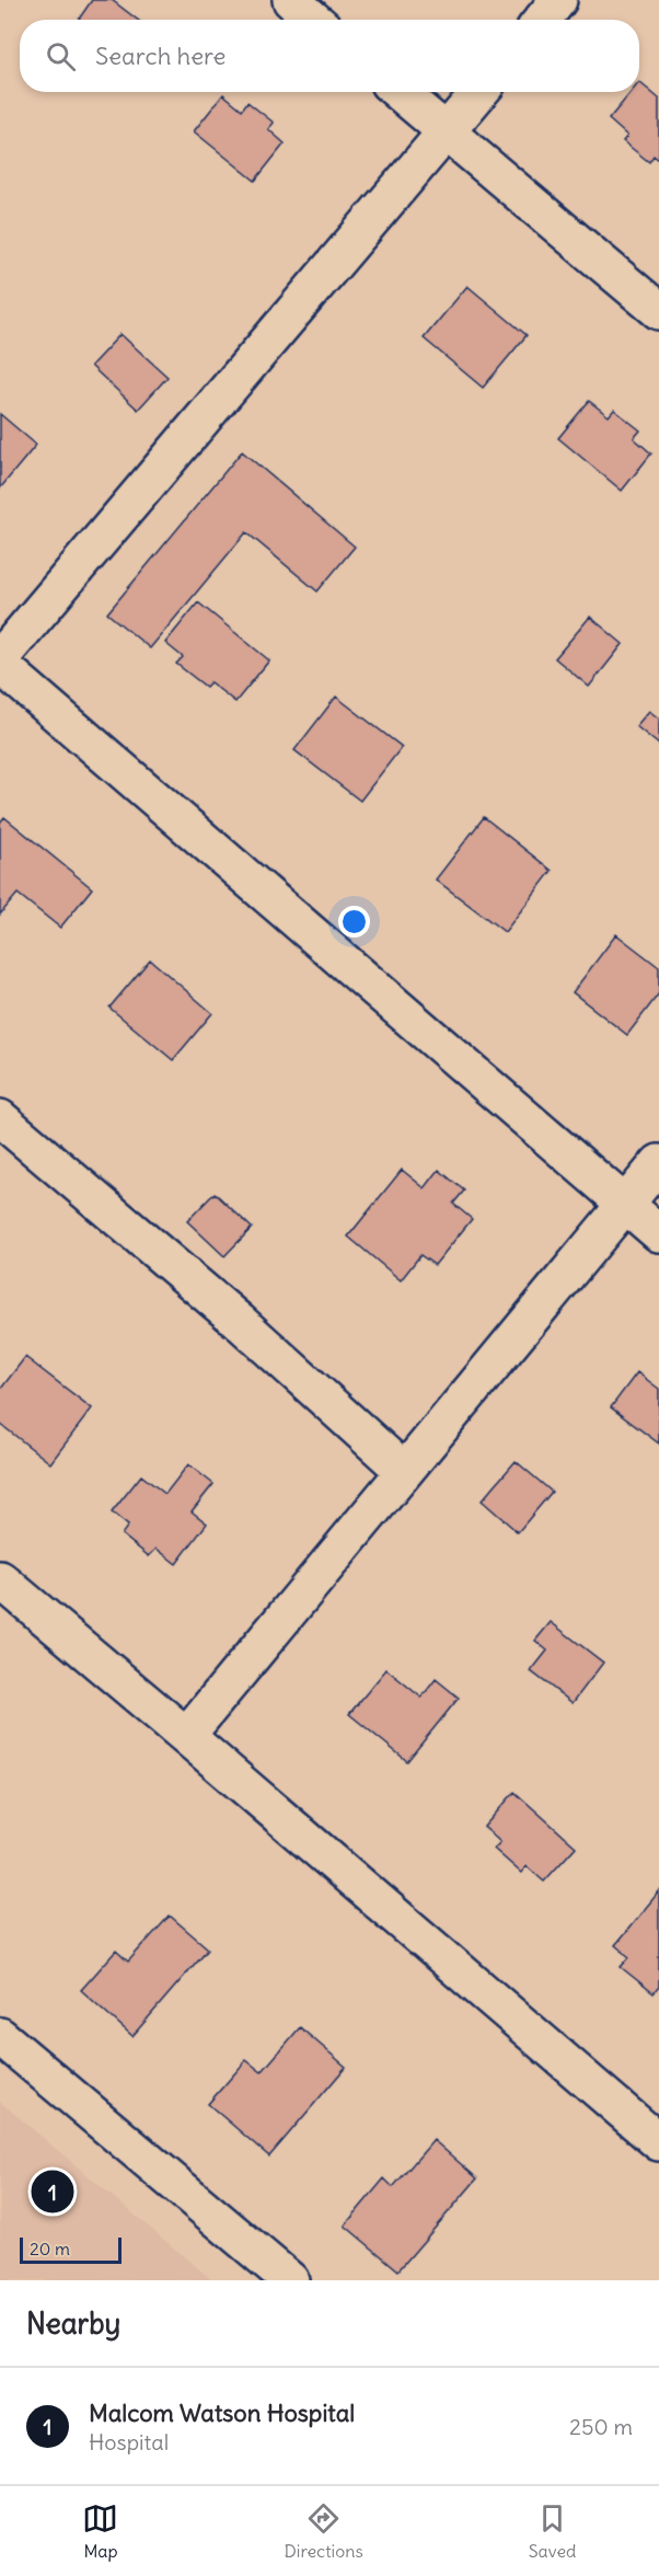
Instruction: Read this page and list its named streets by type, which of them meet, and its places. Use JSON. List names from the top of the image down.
{
  "scale_bar": "20 m",
  "page": {
    "search": "Search here",
    "pins": "1",
    "scale": "20 m",
    "heading": "Nearby",
    "list": [
      {
        "mark": "1",
        "name": "Malcom Watson Hospital",
        "note": "Hospital",
        "value": "250 m"
      }
    ],
    "nav": ["Map", "Directions", "Saved"]
  }
}
